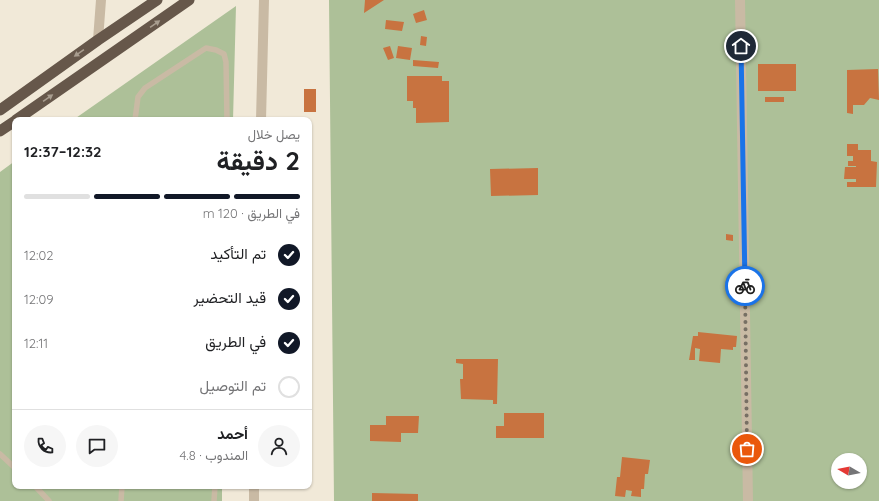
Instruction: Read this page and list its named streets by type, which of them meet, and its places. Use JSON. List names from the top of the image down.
{
  "north": "left",
  "page": {
    "heading": ["2 دقيقة", "يصل خلال", "12:32–12:37"],
    "panel": ["أحمد", "المندوب · 4.8"],
    "bar": "في الطريق · 120 m",
    "list": [
      ["تم التأكيد", "12:02"],
      ["قيد التحضير", "12:09"],
      ["في الطريق", "12:11"],
      "تم التوصيل"
    ]
  }
}
